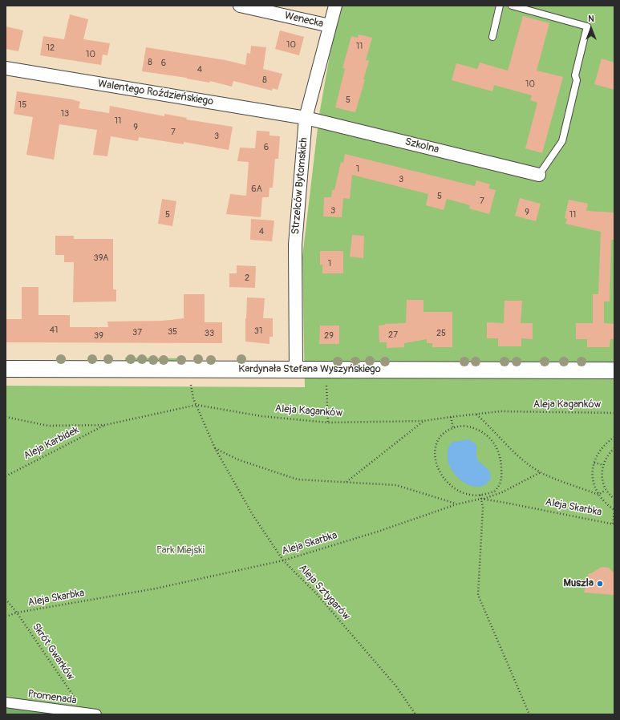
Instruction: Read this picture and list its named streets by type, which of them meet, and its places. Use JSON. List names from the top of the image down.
{
  "streets": {
    "street": [
      "Wenecka",
      "Walentego Roździeńskiego",
      "Szkolna",
      "Strzelców Bytomskich",
      "Kardynała Stefana Wyszyńskiego",
      "Promenada"
    ],
    "path": [
      "Aleja Kaganków",
      "Aleja Karbidek",
      "Aleja Skarbka",
      "Aleja Sztygarów",
      "Skrót Gwarków"
    ]
  },
  "crossings": [
    ["Wenecka", "Strzelców Bytomskich"],
    ["Walentego Roździeńskiego", "Szkolna"],
    ["Walentego Roździeńskiego", "Strzelców Bytomskich"],
    ["Szkolna", "Strzelców Bytomskich"],
    ["Strzelców Bytomskich", "Kardynała Stefana Wyszyńskiego"],
    ["Aleja Kaganków", "Aleja Karbidek"],
    ["Aleja Kaganków", "Aleja Sztygarów"],
    ["Aleja Skarbka", "Aleja Sztygarów"],
    ["Aleja Skarbka", "Skrót Gwarków"],
    ["Skrót Gwarków", "Promenada"]
  ],
  "parks": ["Park Miejski"],
  "places": ["Muszla"],
  "house_numbers": [
    "10",
    "11",
    "12",
    "10",
    "8",
    "6",
    "4",
    "8",
    "10",
    "5",
    "15",
    "13",
    "11",
    "9",
    "7",
    "3",
    "6",
    "1",
    "3",
    "6A",
    "5",
    "7",
    "3",
    "9",
    "5",
    "11",
    "4",
    "39A",
    "1",
    "2",
    "41",
    "31",
    "35",
    "37",
    "33",
    "25",
    "27",
    "39",
    "29"
  ],
  "north": "top"
}
